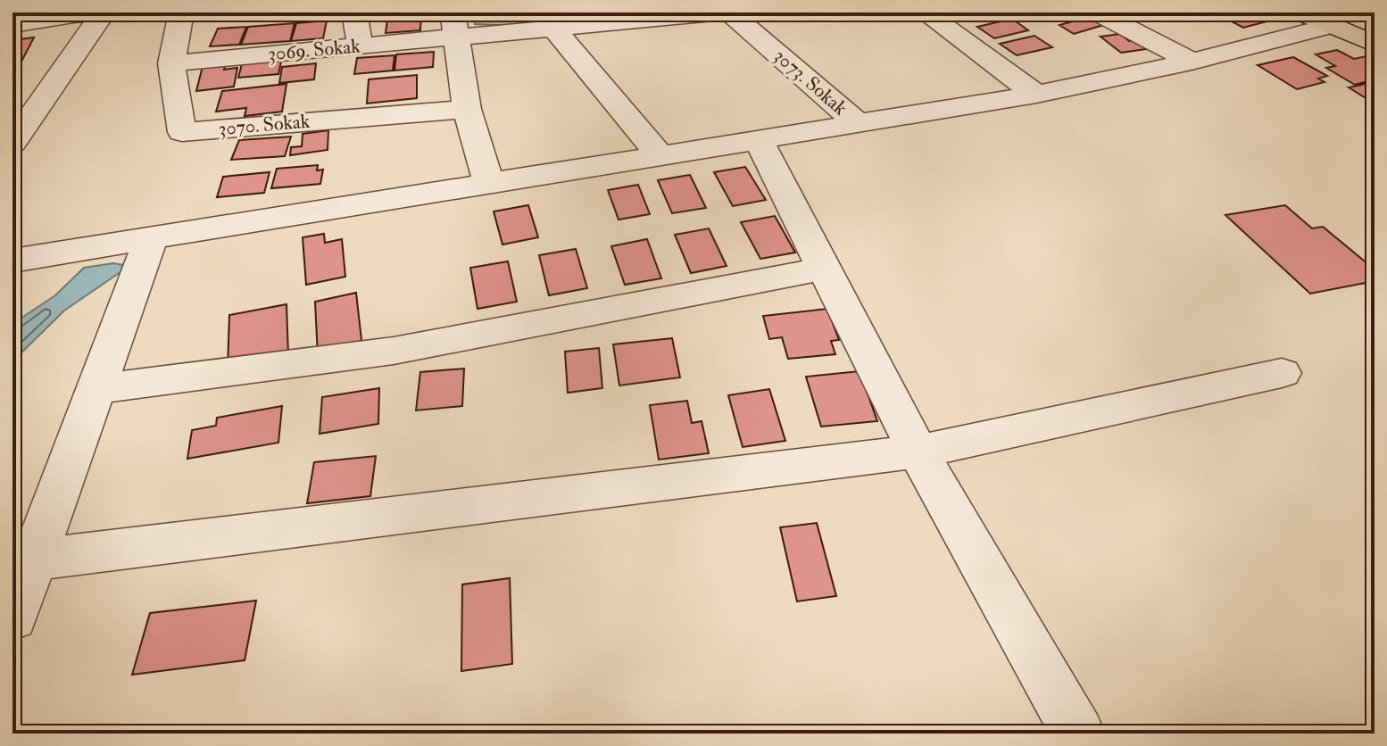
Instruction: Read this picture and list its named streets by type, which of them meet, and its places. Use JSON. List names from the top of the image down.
{
  "streets": {
    "street": ["3069. Sokak", "3073. Sokak", "3070. Sokak"]
  },
  "crossings": [
    ["3069. Sokak", "3070. Sokak"]
  ]
}
